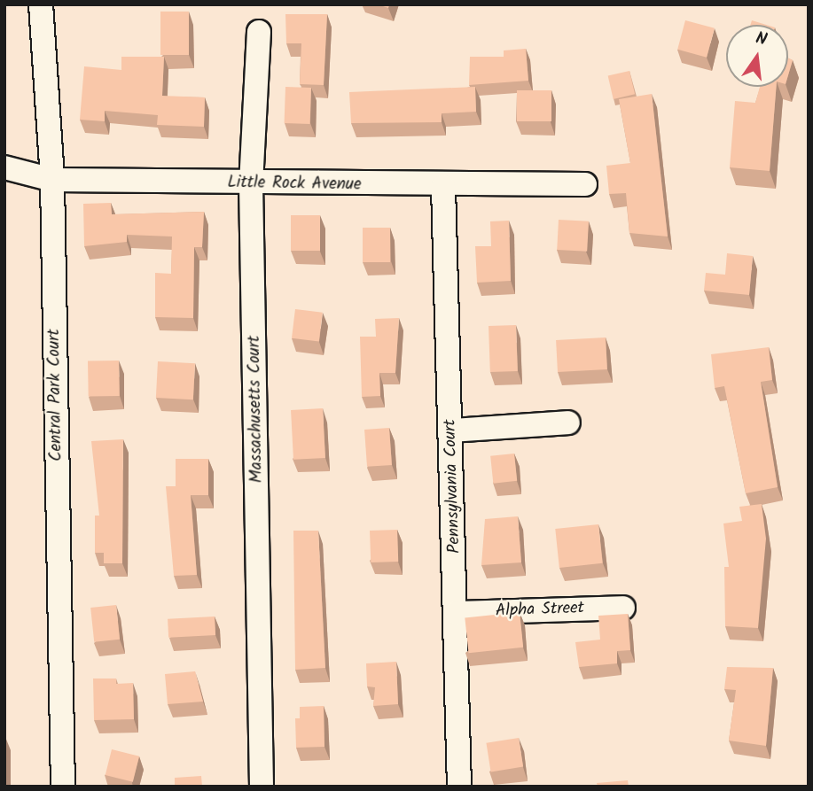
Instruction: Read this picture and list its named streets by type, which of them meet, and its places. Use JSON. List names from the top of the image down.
{
  "streets": {
    "street": [
      "Little Rock Avenue",
      "Central Park Court",
      "Massachusetts Court",
      "Pennsylvania Court",
      "Alpha Street"
    ]
  },
  "crossings": [
    ["Little Rock Avenue", "Central Park Court"],
    ["Little Rock Avenue", "Massachusetts Court"],
    ["Little Rock Avenue", "Pennsylvania Court"],
    ["Pennsylvania Court", "Alpha Street"]
  ],
  "north": "top"
}
